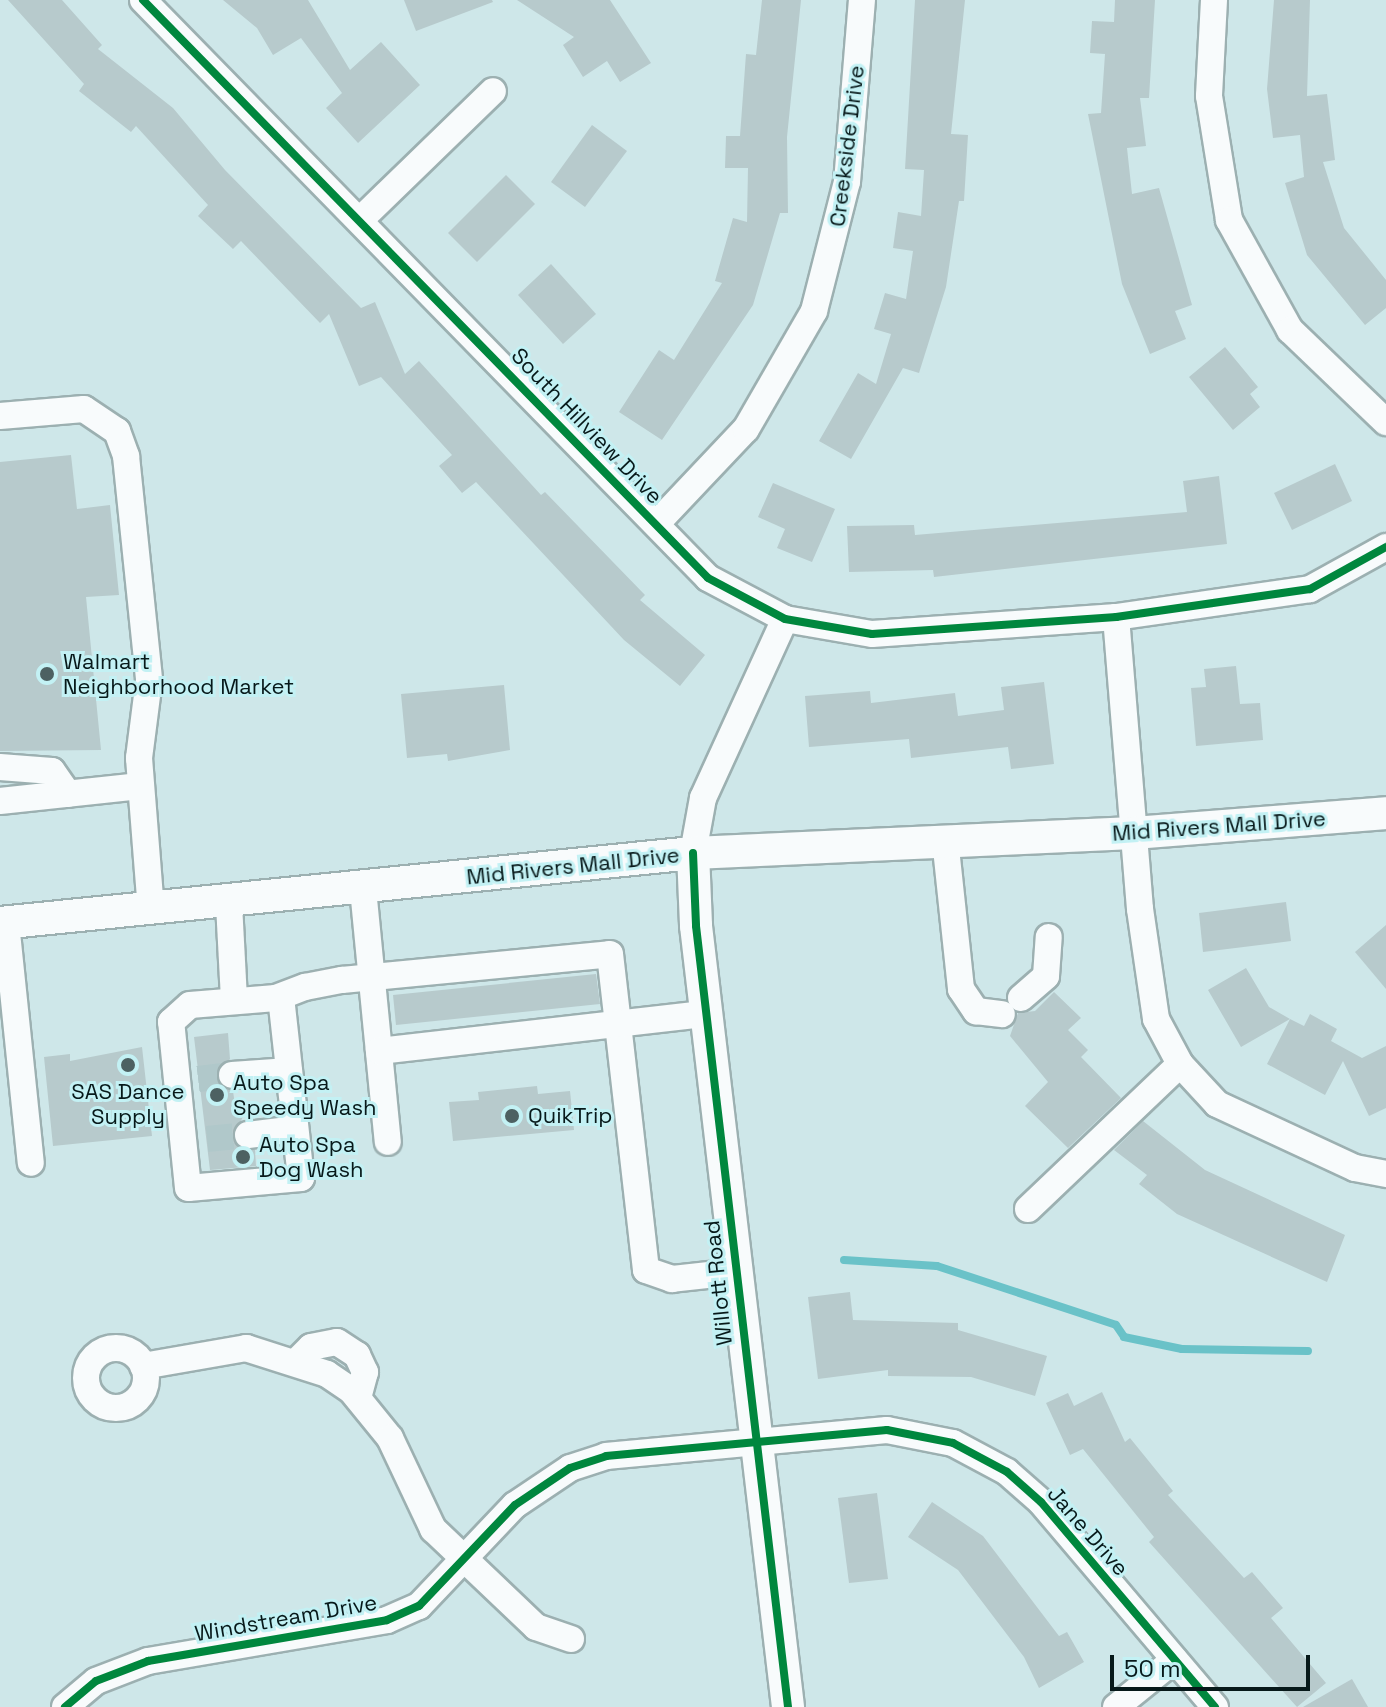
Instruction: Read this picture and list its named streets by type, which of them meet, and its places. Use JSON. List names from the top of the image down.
{
  "streets": {
    "main road": ["Mid Rivers Mall Drive", "Willott Road"],
    "street": [
      "Creekside Drive",
      "South Hillview Drive",
      "Jane Drive",
      "Windstream Drive"
    ]
  },
  "crossings": [
    ["Creekside Drive", "South Hillview Drive"],
    ["South Hillview Drive", "Willott Road"],
    ["Mid Rivers Mall Drive", "Willott Road"],
    ["Willott Road", "Jane Drive"],
    ["Willott Road", "Windstream Drive"],
    ["Jane Drive", "Windstream Drive"]
  ],
  "places": [
    "Walmart Neighborhood Market",
    "SAS Dance Supply",
    "Auto Spa Speedy Wash",
    "QuikTrip",
    "Auto Spa Dog Wash"
  ],
  "scale_bar": "50 m"
}
